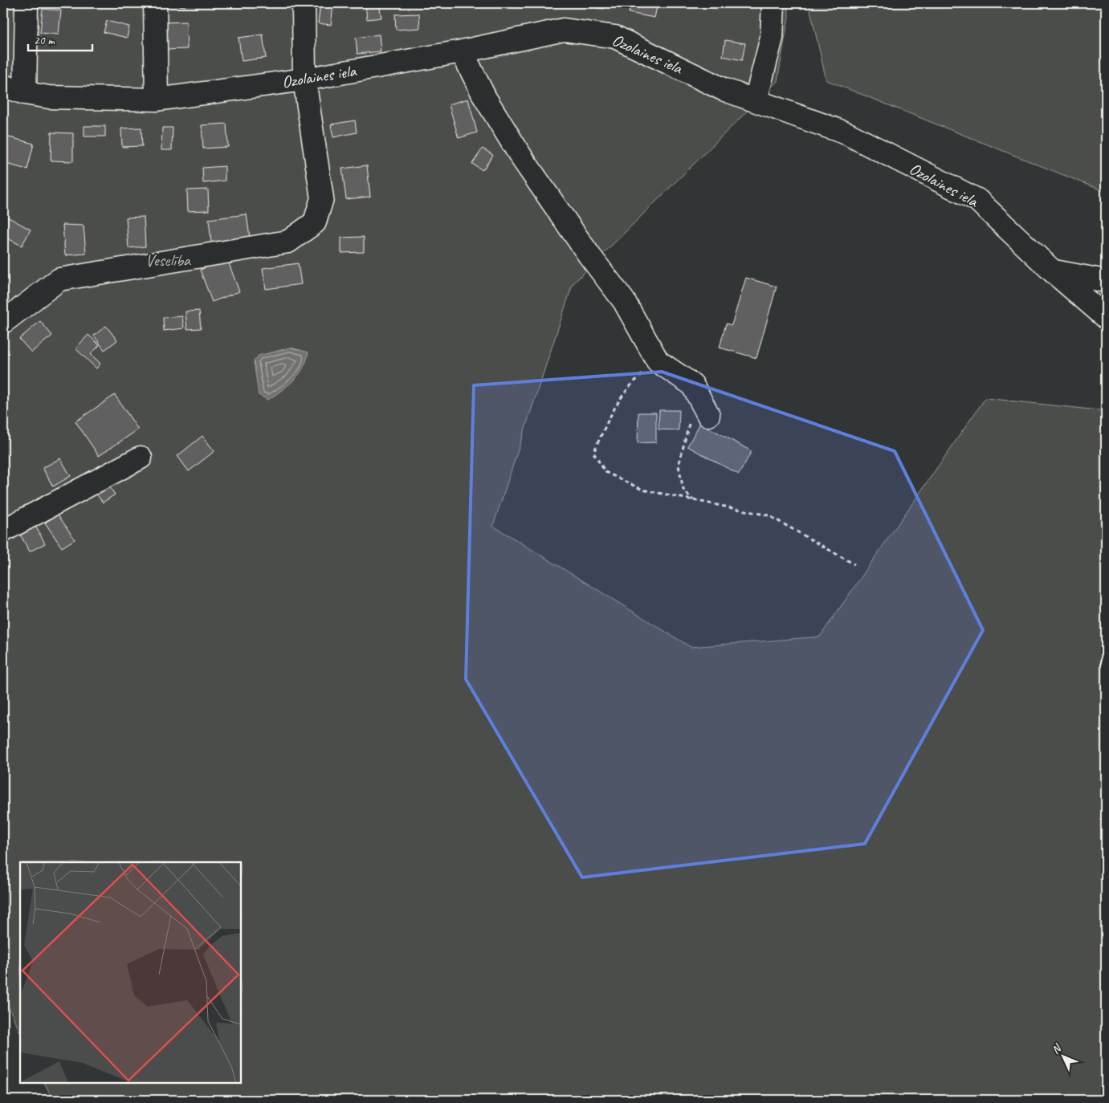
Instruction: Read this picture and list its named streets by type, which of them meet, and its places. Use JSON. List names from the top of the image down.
{
  "streets": {
    "street": ["Ozolaines iela"]
  },
  "parks": ["Veselība"],
  "scale_bar": "20 m",
  "north": "top left"
}
